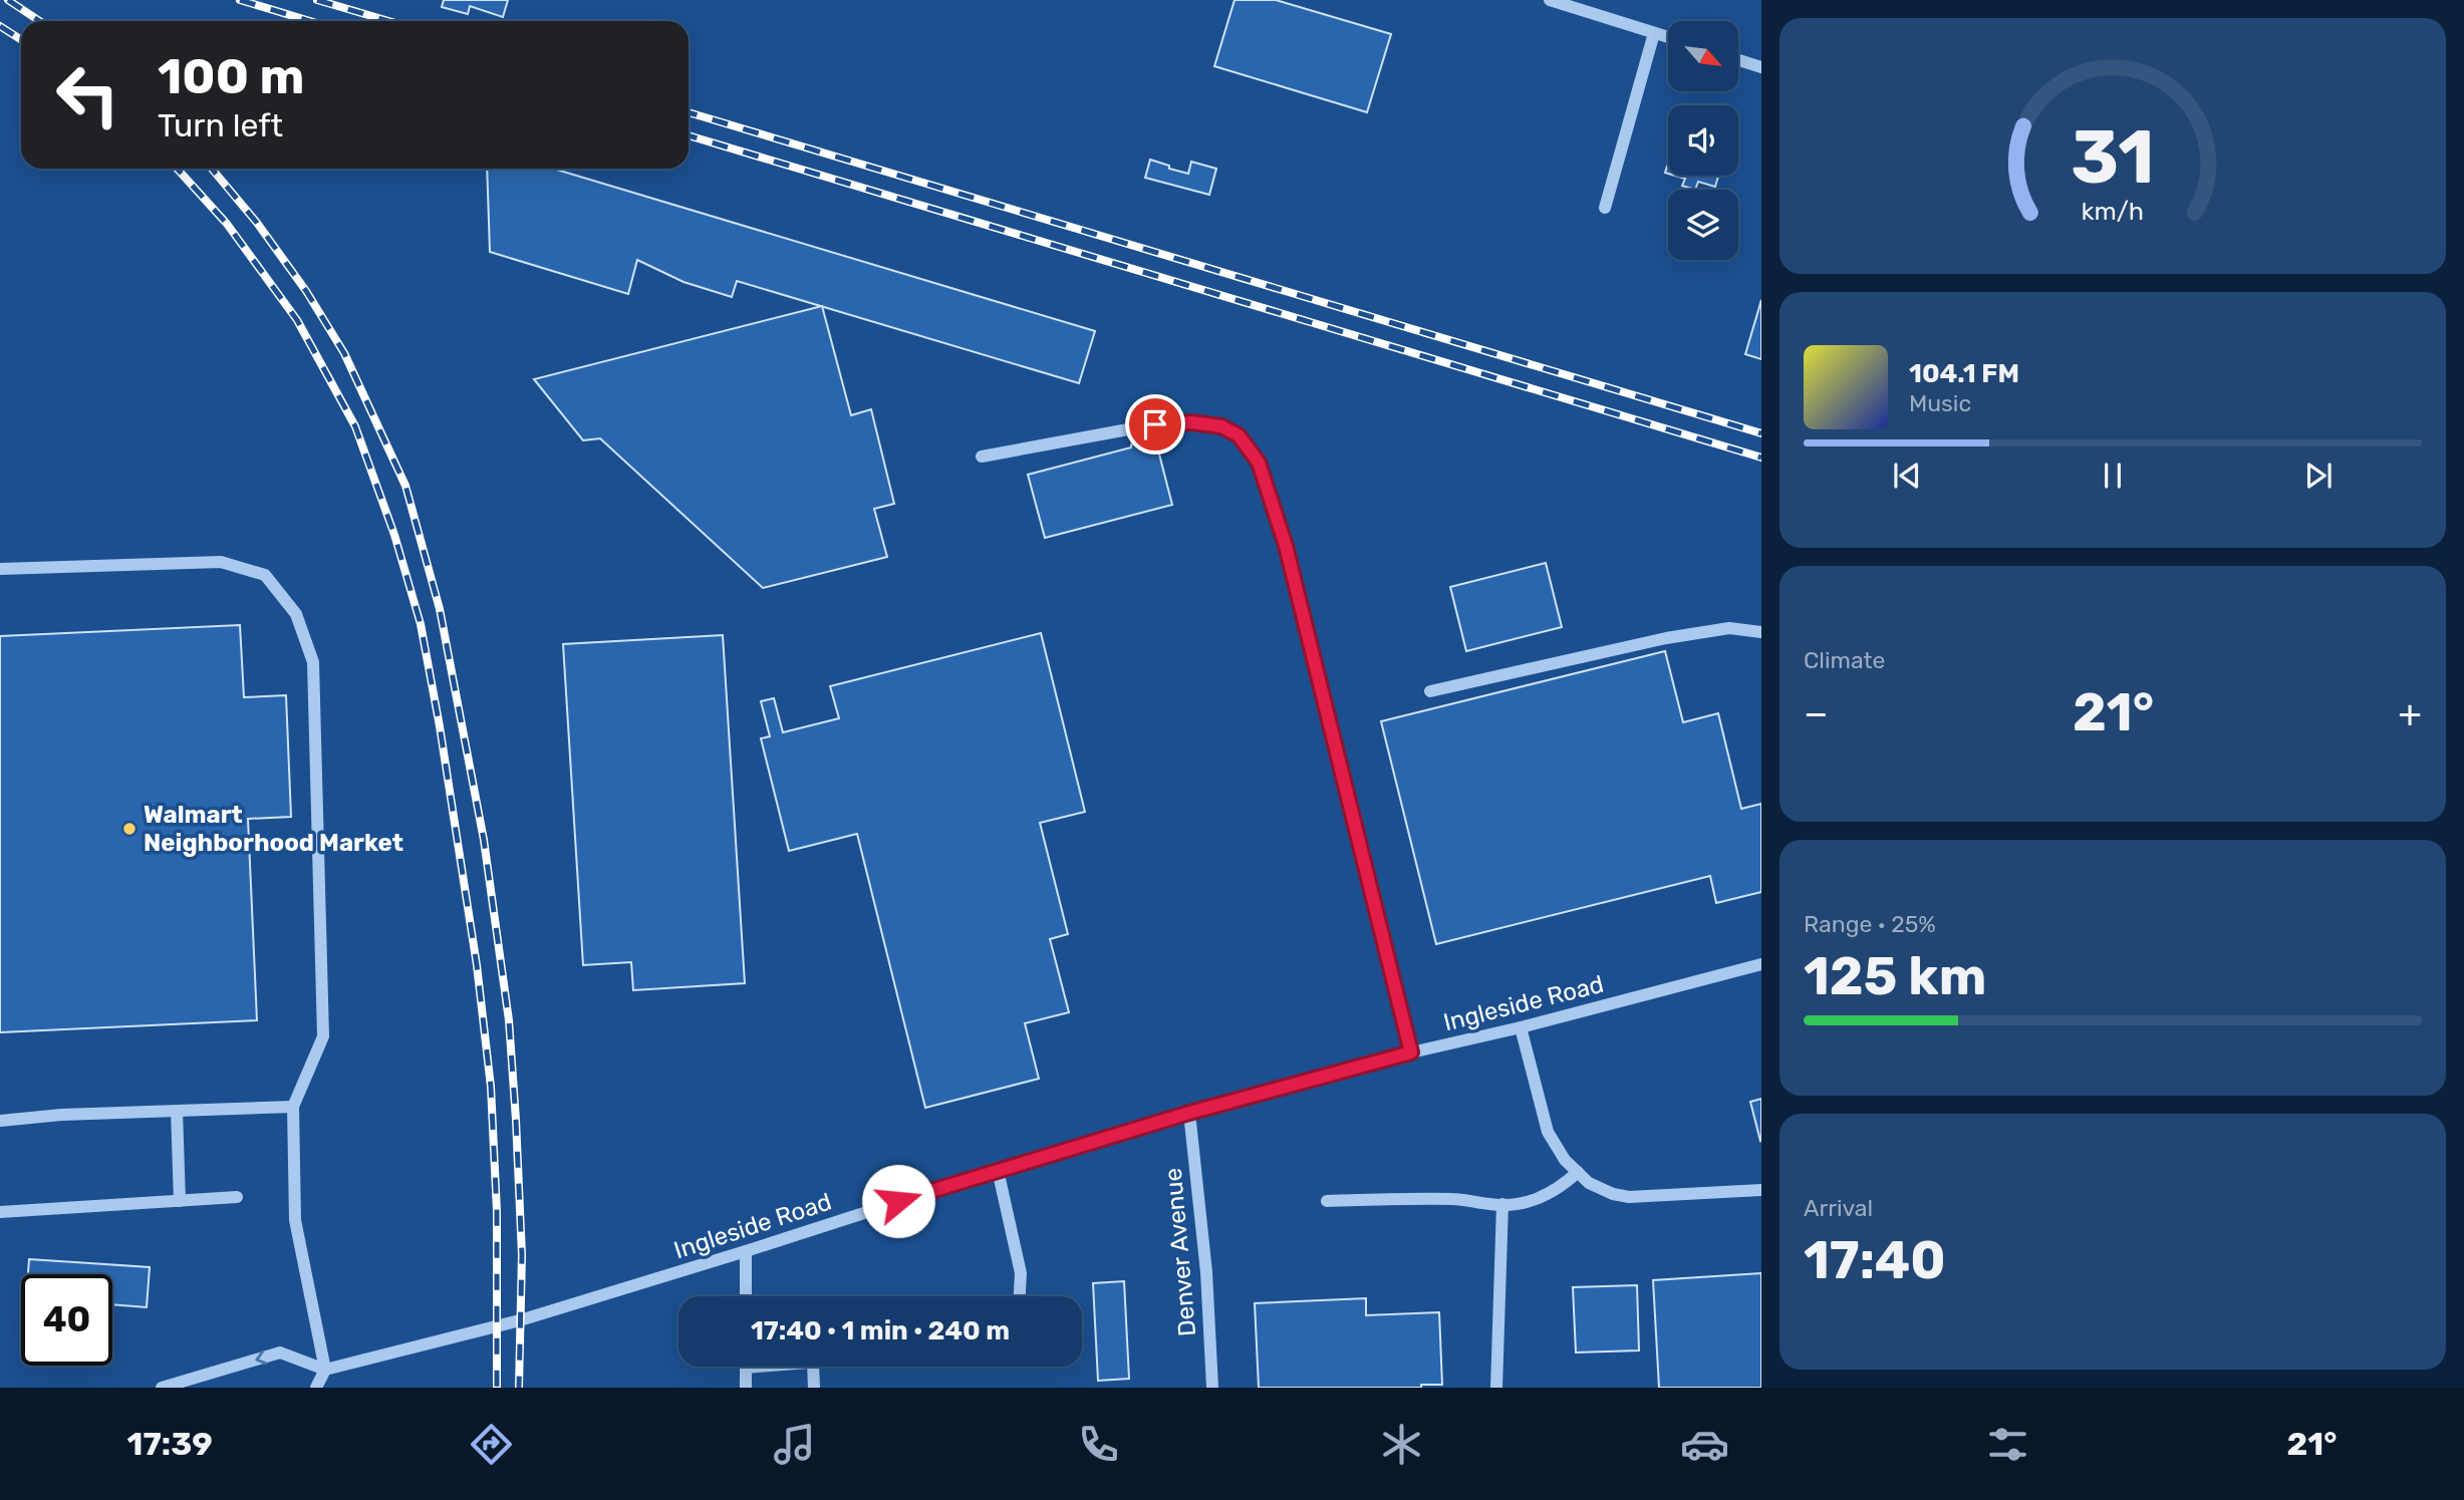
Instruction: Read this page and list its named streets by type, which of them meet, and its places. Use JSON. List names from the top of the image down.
{
  "streets": {
    "street": ["Ingleside Road", "Denver Avenue"]
  },
  "crossings": [
    ["Ingleside Road", "Denver Avenue"]
  ],
  "places": ["Walmart Neighborhood Market"],
  "north": "bottom right",
  "page": {
    "turn": ["100 m", "Turn left"],
    "song": ["104.1 FM", "Music"],
    "tile": [
      "Climate",
      ["Range · 25%", "125 km"],
      ["Arrival", "17:40"]
    ],
    "heat": ["−", "21°", "+"],
    "limit": "40",
    "trip": "17:40 · 1 min · 240 m",
    "tabs": ["17:39", "21°"],
    "gauge": ["31", "km/h"]
  }
}
